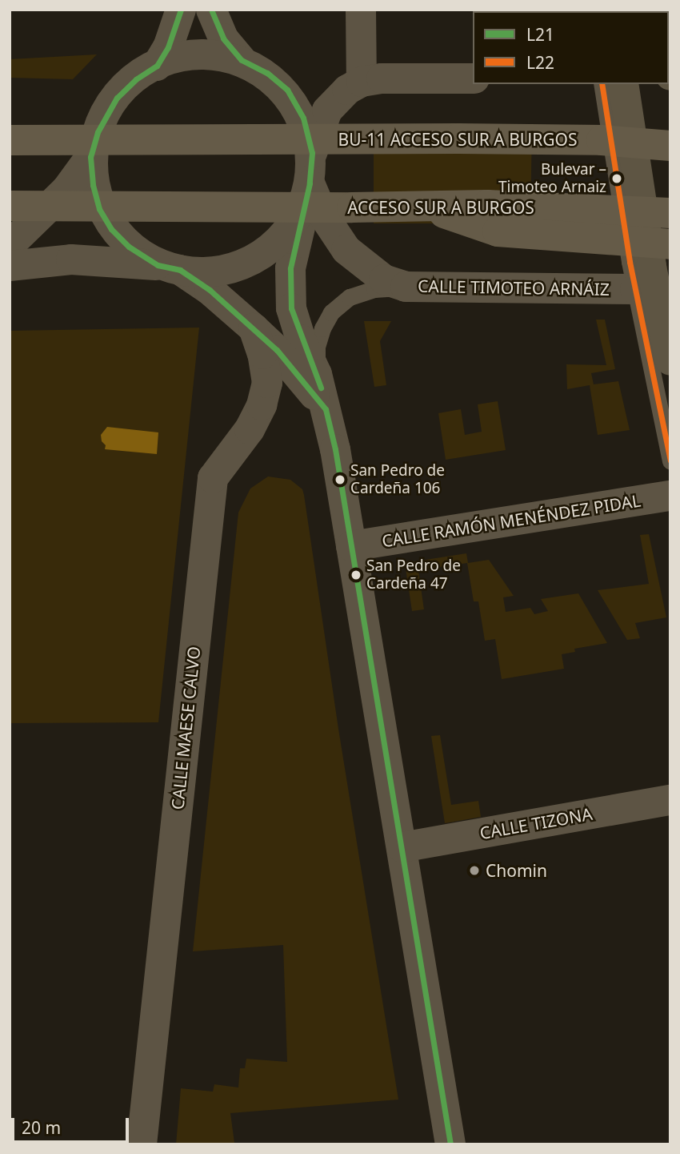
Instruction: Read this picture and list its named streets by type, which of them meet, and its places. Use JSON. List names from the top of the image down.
{
  "streets": {
    "highway": ["BU-11 ACCESO SUR A BURGOS", "ACCESO SUR A BURGOS"],
    "street": [
      "CALLE TIMOTEO ARNÁIZ",
      "CALLE RAMÓN MENÉNDEZ PIDAL",
      "CALLE MAESE CALVO",
      "CALLE TIZONA"
    ]
  },
  "places": [
    "Bulevar – Timoteo Arnaiz",
    "San Pedro de Cardeña 106",
    "San Pedro de Cardeña 47",
    "Chomin"
  ],
  "lines": ["transit line L21", "transit line L22"],
  "legend": ["L21", "L22"],
  "scale_bar": "20 m"
}
